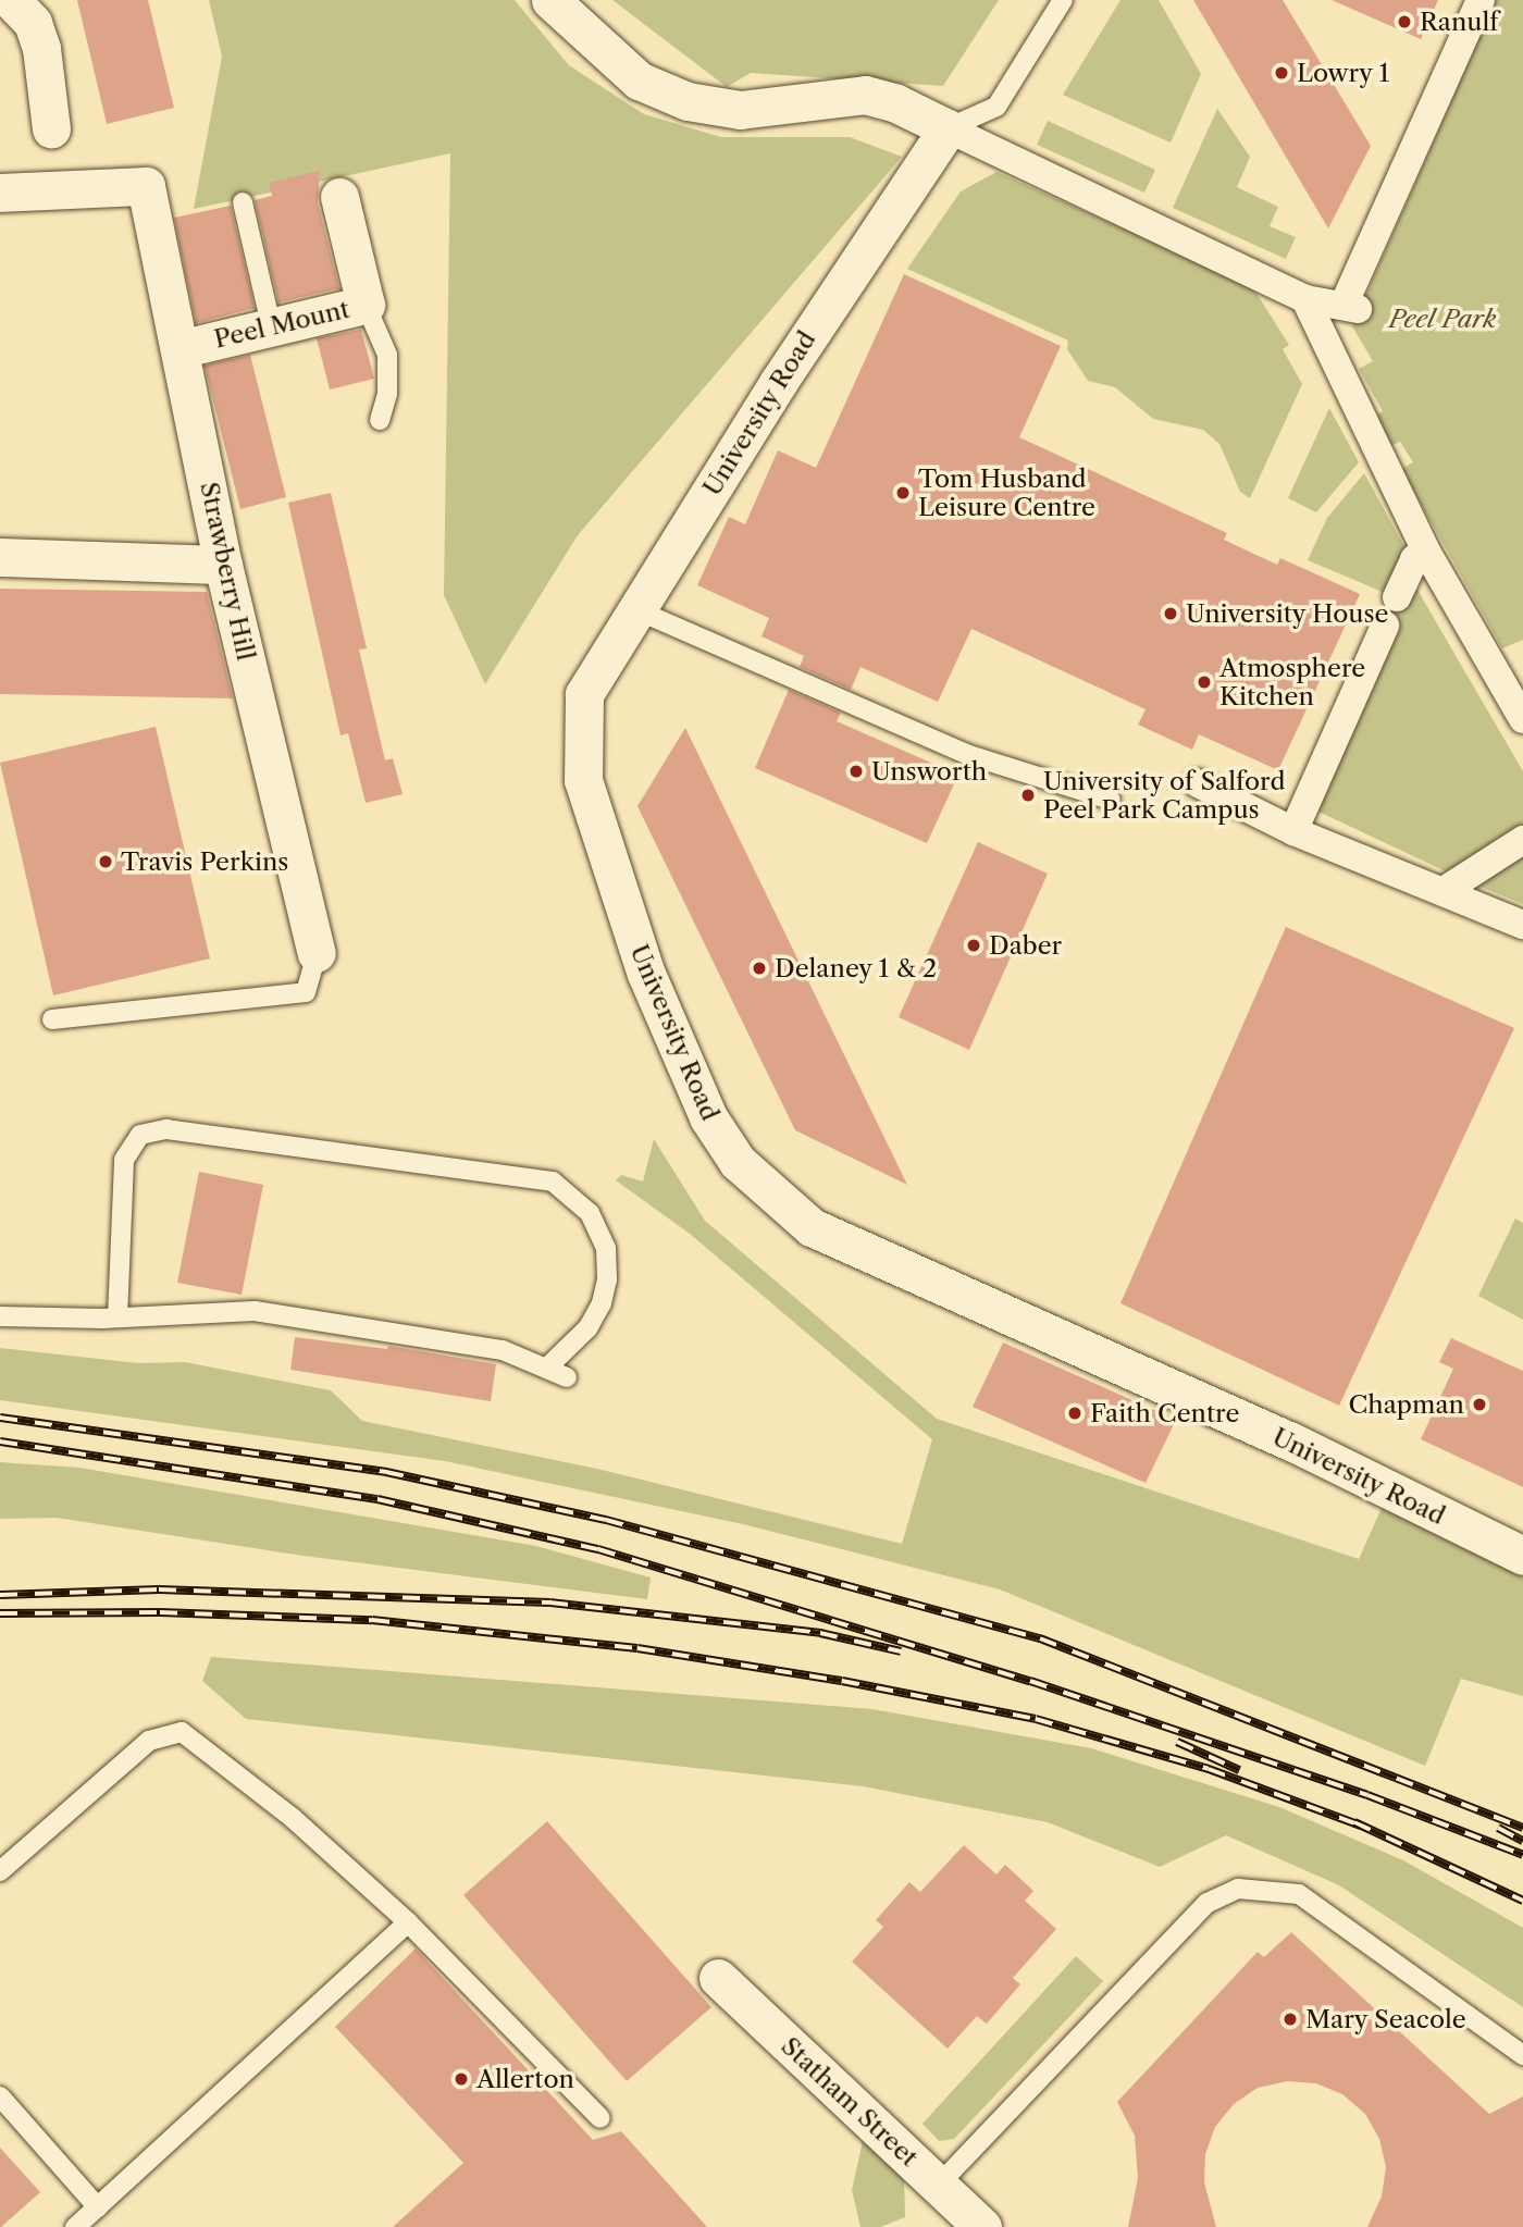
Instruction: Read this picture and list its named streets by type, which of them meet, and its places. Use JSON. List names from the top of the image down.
{
  "streets": {
    "street": [
      "Peel Mount",
      "University Road",
      "Strawberry Hill",
      "Statham Street"
    ]
  },
  "crossings": [
    ["Peel Mount", "Strawberry Hill"]
  ],
  "parks": ["Peel Park"],
  "places": [
    "Ranulf",
    "Lowry 1",
    "Tom Husband Leisure Centre",
    "University House",
    "Atmosphere Kitchen",
    "Unsworth",
    "University of Salford Peel Park Campus",
    "Travis Perkins",
    "Daber",
    "Delaney 1 & 2",
    "Chapman",
    "Faith Centre",
    "Mary Seacole",
    "Allerton"
  ]
}
